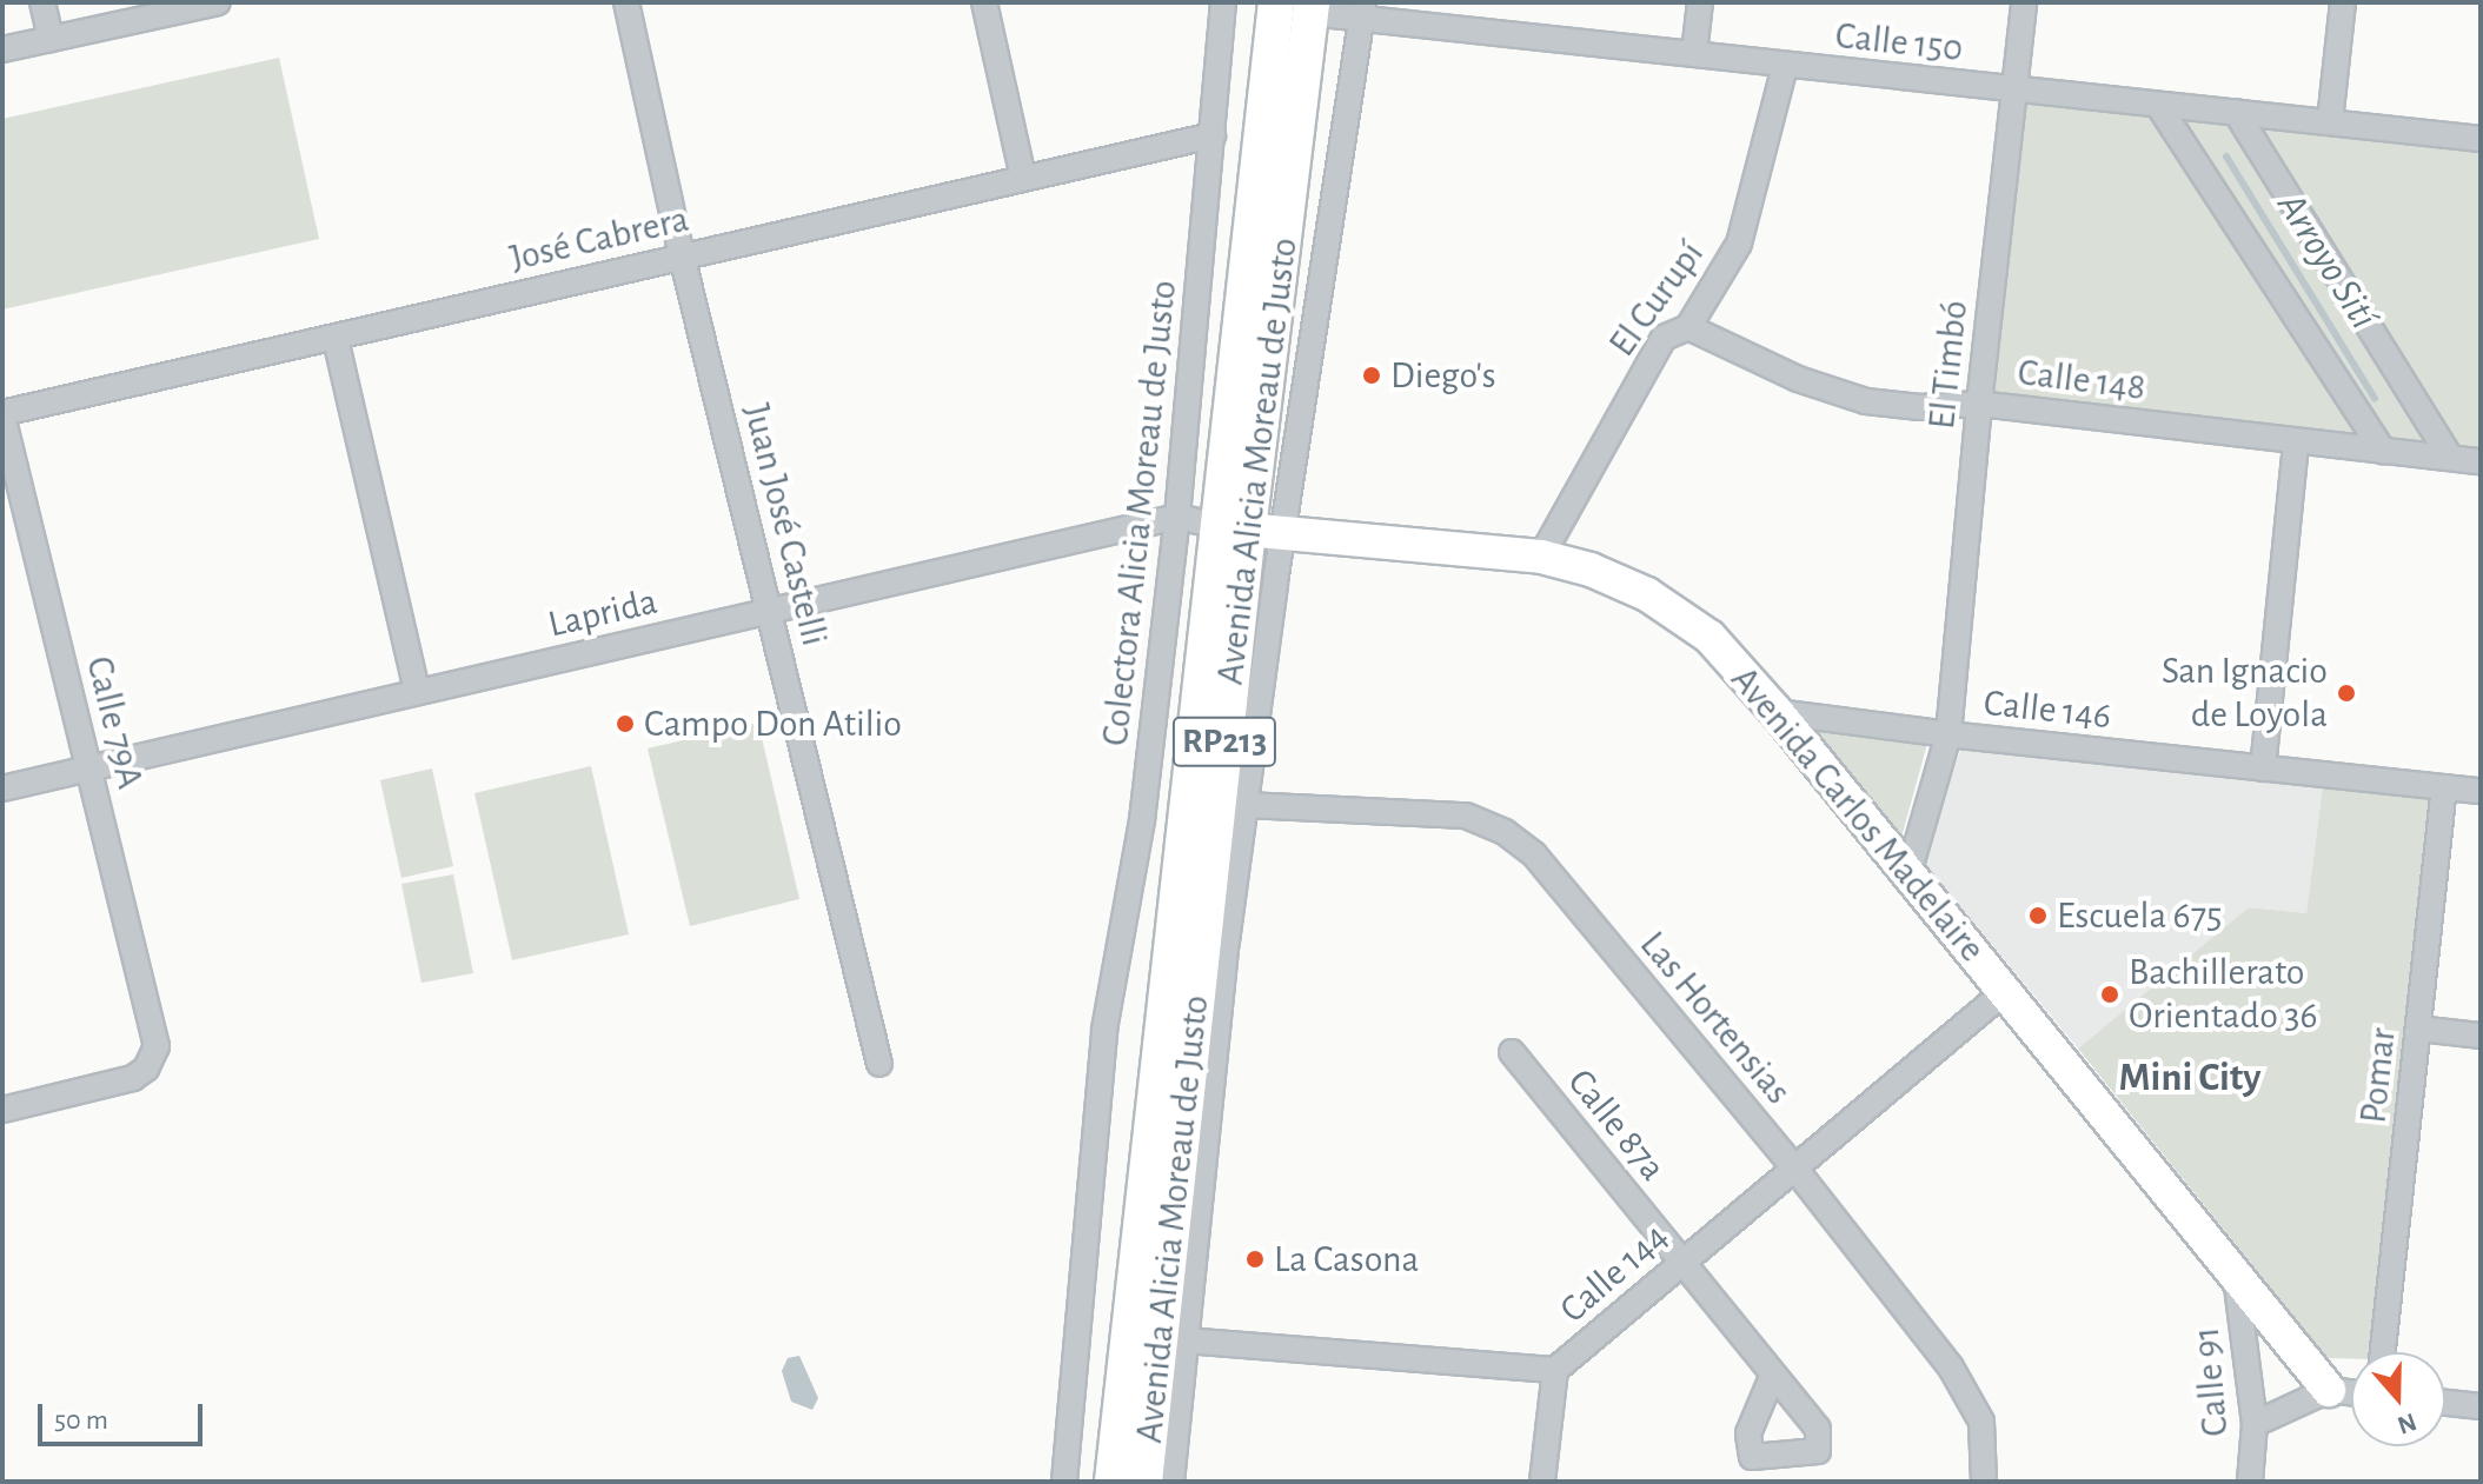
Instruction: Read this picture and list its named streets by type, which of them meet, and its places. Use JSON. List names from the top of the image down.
{
  "streets": {
    "main road": ["Avenida Alicia Moreau de Justo", "RP213", "Avenida Carlos Madelaire"],
    "street": [
      "Calle 150",
      "José Cabrera",
      "El Curupí",
      "El Timbó",
      "Calle 148",
      "Colectora Alicia Moreau de Justo",
      "Juan José Castelli",
      "Laprida",
      "Calle 146",
      "Calle 79A",
      "Las Hortensias",
      "Pomar",
      "Calle 87a",
      "Calle 144",
      "Calle 91"
    ]
  },
  "crossings": [
    ["Calle 150", "El Curupí"],
    ["Calle 150", "El Timbó"],
    ["Calle 150", "Avenida Alicia Moreau de Justo"],
    ["José Cabrera", "Colectora Alicia Moreau de Justo"],
    ["José Cabrera", "Juan José Castelli"],
    ["José Cabrera", "Calle 79A"],
    ["El Curupí", "Calle 148"],
    ["El Curupí", "Avenida Carlos Madelaire"],
    ["El Timbó", "Calle 148"],
    ["El Timbó", "Calle 146"],
    ["El Timbó", "Avenida Carlos Madelaire"],
    ["Avenida Alicia Moreau de Justo", "Laprida"],
    ["Avenida Alicia Moreau de Justo", "Avenida Carlos Madelaire"],
    ["Colectora Alicia Moreau de Justo", "Laprida"],
    ["Juan José Castelli", "Laprida"],
    ["Laprida", "Calle 79A"],
    ["Laprida", "Avenida Carlos Madelaire"],
    ["Calle 146", "Avenida Carlos Madelaire"],
    ["Calle 146", "Pomar"],
    ["Avenida Carlos Madelaire", "Calle 144"],
    ["Avenida Carlos Madelaire", "Calle 91"],
    ["Las Hortensias", "Calle 144"],
    ["Calle 87a", "Calle 144"]
  ],
  "districts": ["Mini City"],
  "water": ["Arroyo Sití"],
  "places": [
    "Diego's",
    "San Ignacio de Loyola",
    "Campo Don Atilio",
    "Escuela 675",
    "Bachillerato Orientado 36",
    "La Casona"
  ],
  "scale_bar": "50 m",
  "north": "bottom"
}
